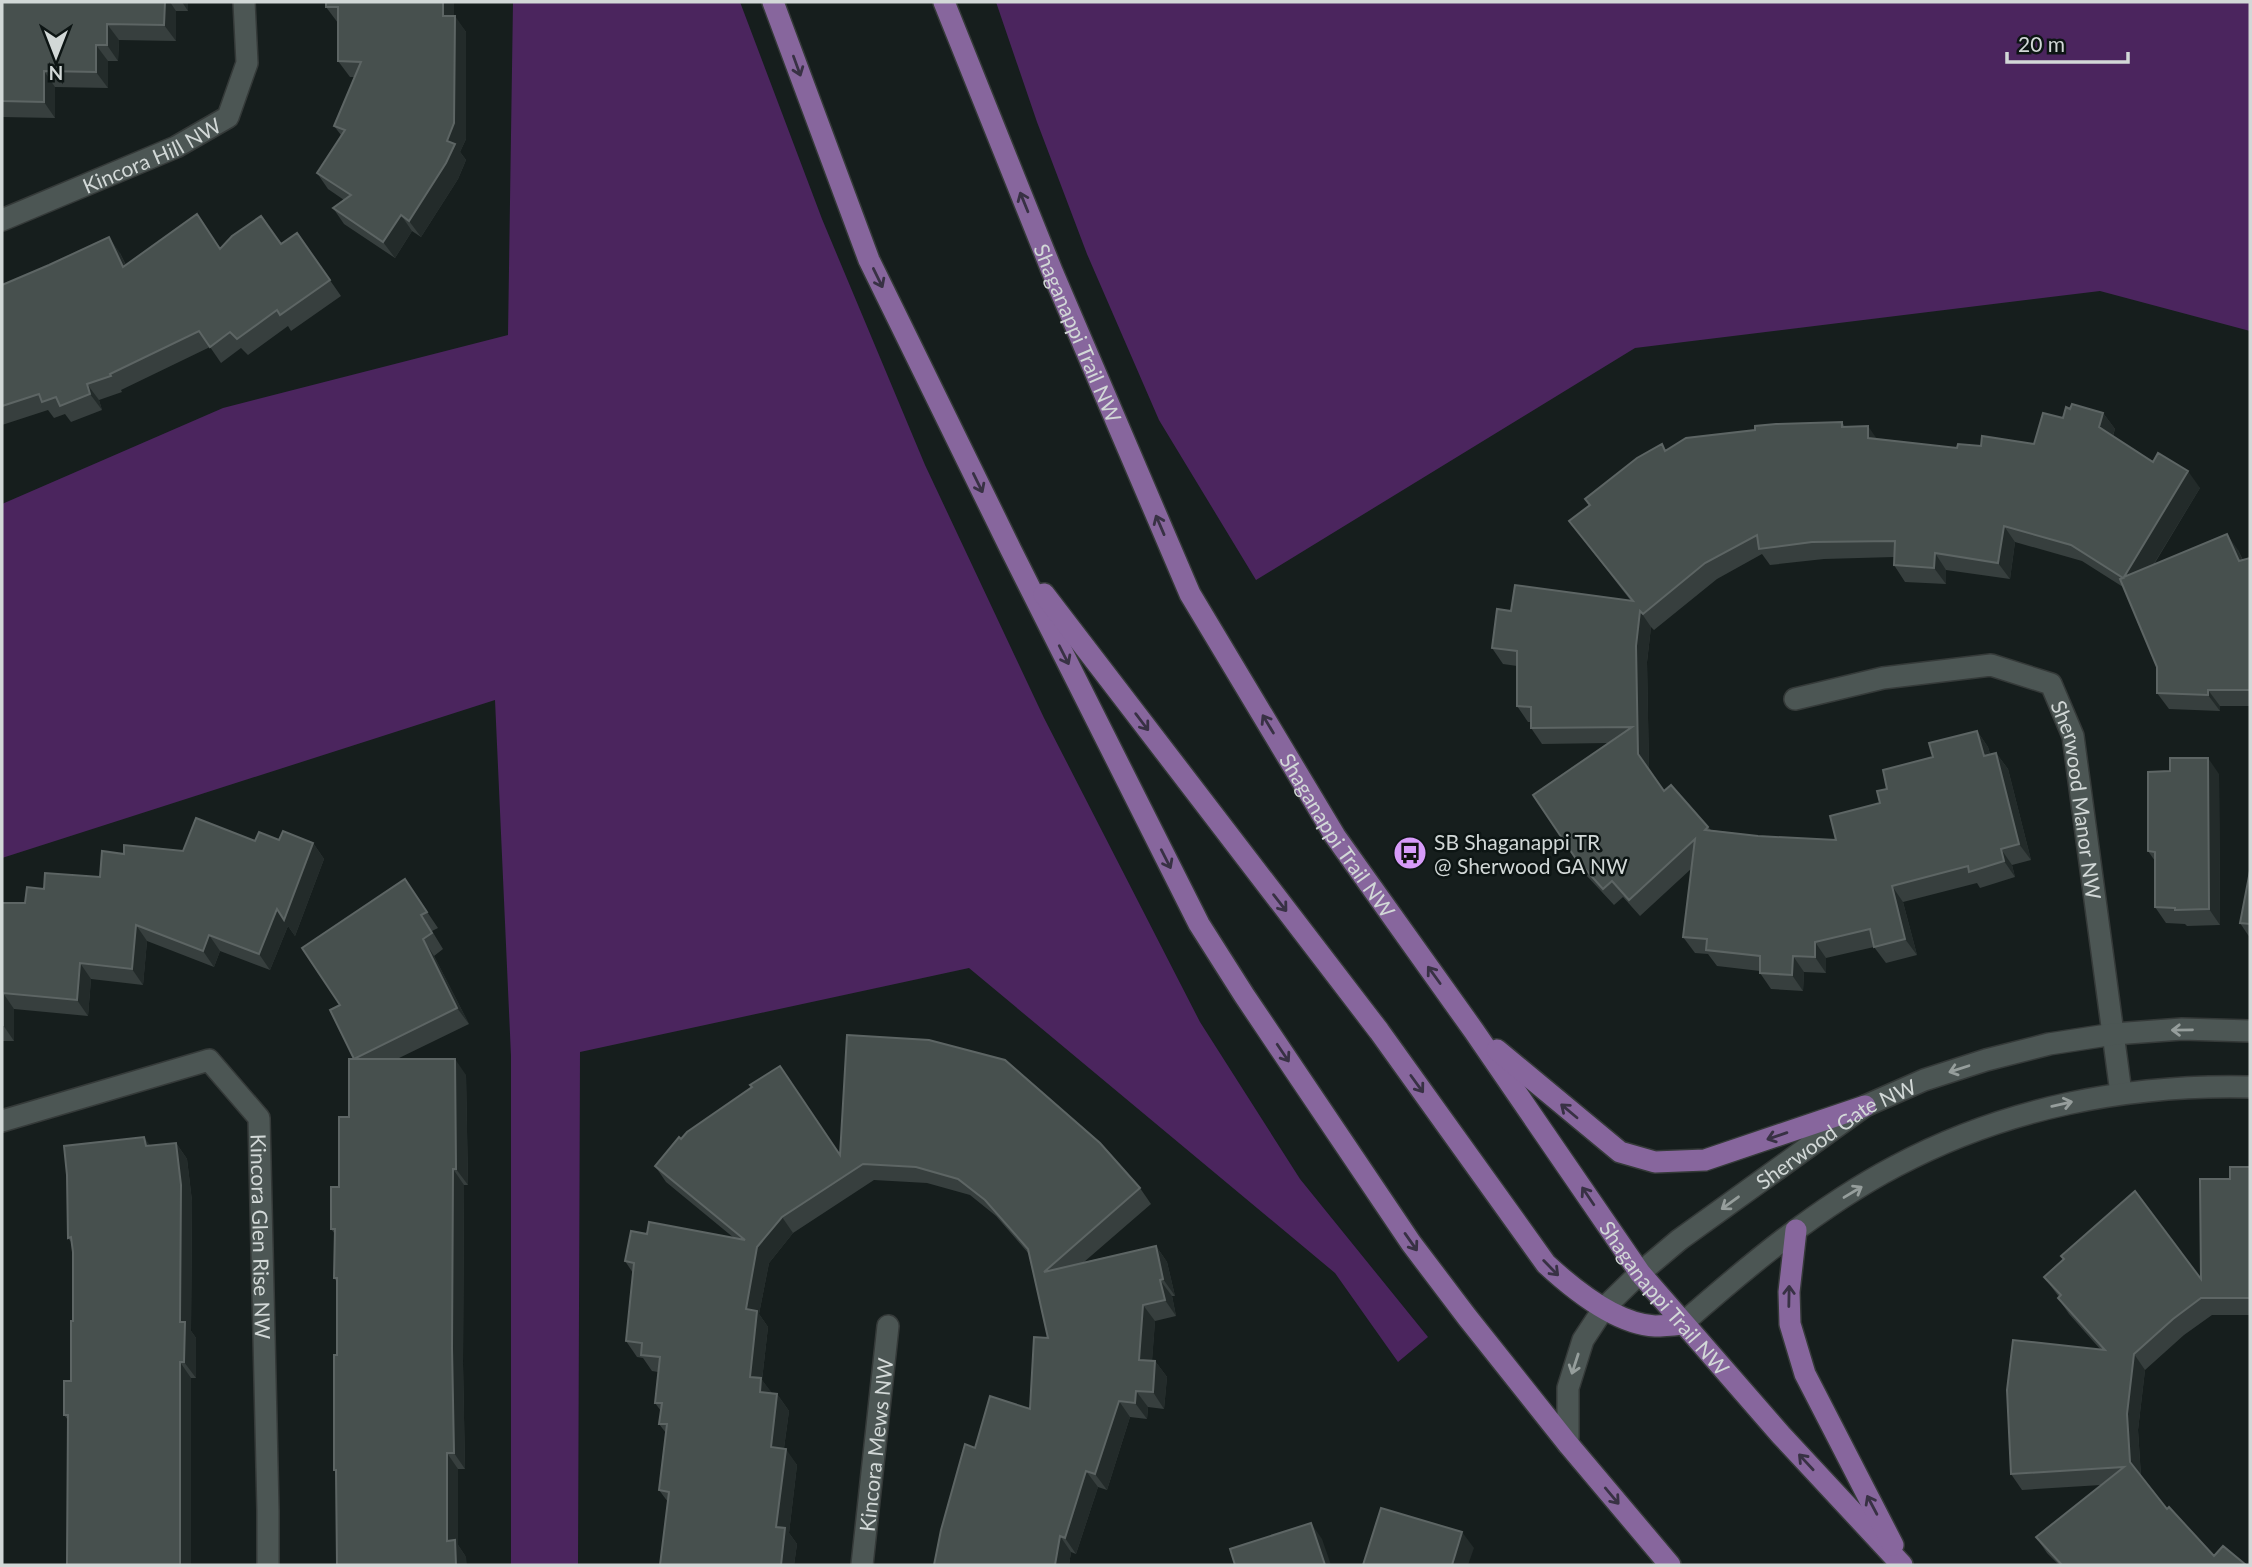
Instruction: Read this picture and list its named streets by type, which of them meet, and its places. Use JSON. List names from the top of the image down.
{
  "streets": {
    "main road": ["Shaganappi Trail NW"],
    "street": [
      "Kincora Hill NW",
      "Sherwood Manor NW",
      "Sherwood Gate NW",
      "Kincora Glen Rise NW",
      "Kincora Mews NW"
    ]
  },
  "crossings": [
    ["Shaganappi Trail NW", "Sherwood Gate NW"],
    ["Sherwood Manor NW", "Sherwood Gate NW"]
  ],
  "places": {
    "bus stop": ["SB Shaganappi TR @ Sherwood GA NW"]
  },
  "scale_bar": "20 m",
  "north": "bottom"
}
